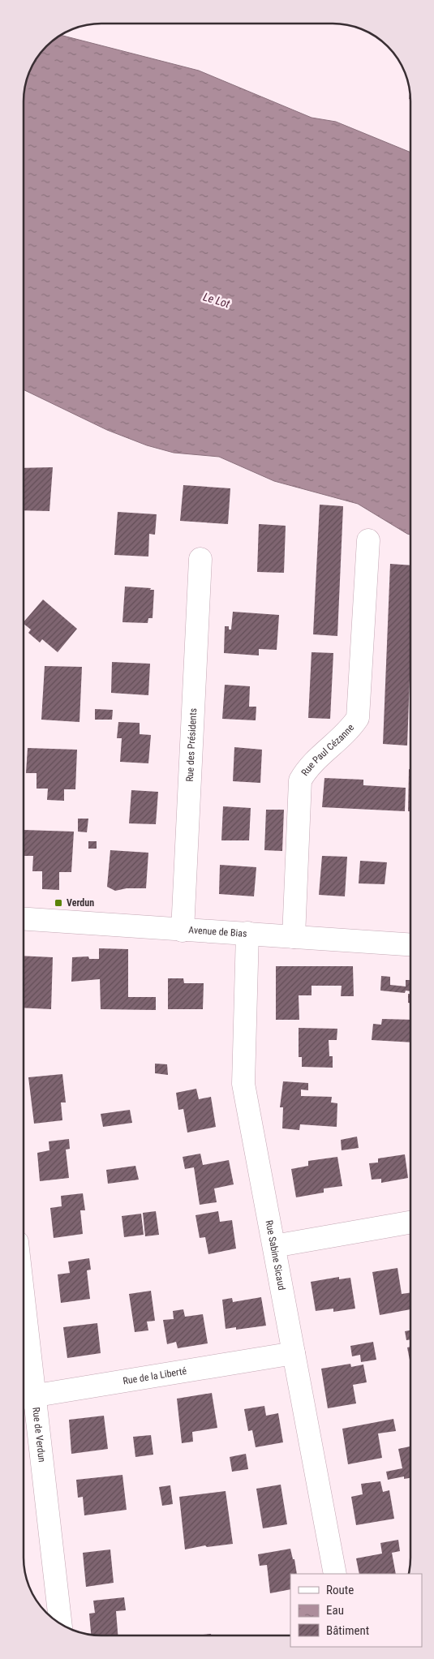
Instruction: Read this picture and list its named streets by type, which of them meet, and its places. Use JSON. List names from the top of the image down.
{
  "streets": {
    "street": [
      "Rue des Présidents",
      "Rue Paul Cézanne",
      "Avenue de Bias",
      "Rue Sabine Sicaud",
      "Rue de la Liberté",
      "Rue de Verdun"
    ]
  },
  "crossings": [
    ["Rue des Présidents", "Avenue de Bias"],
    ["Rue Paul Cézanne", "Avenue de Bias"],
    ["Avenue de Bias", "Rue Sabine Sicaud"],
    ["Rue Sabine Sicaud", "Rue de la Liberté"],
    ["Rue de la Liberté", "Rue de Verdun"]
  ],
  "water": ["Le Lot"],
  "places": {
    "transit": ["Verdun"]
  },
  "legend": ["Route", "Eau", "Bâtiment"]
}
